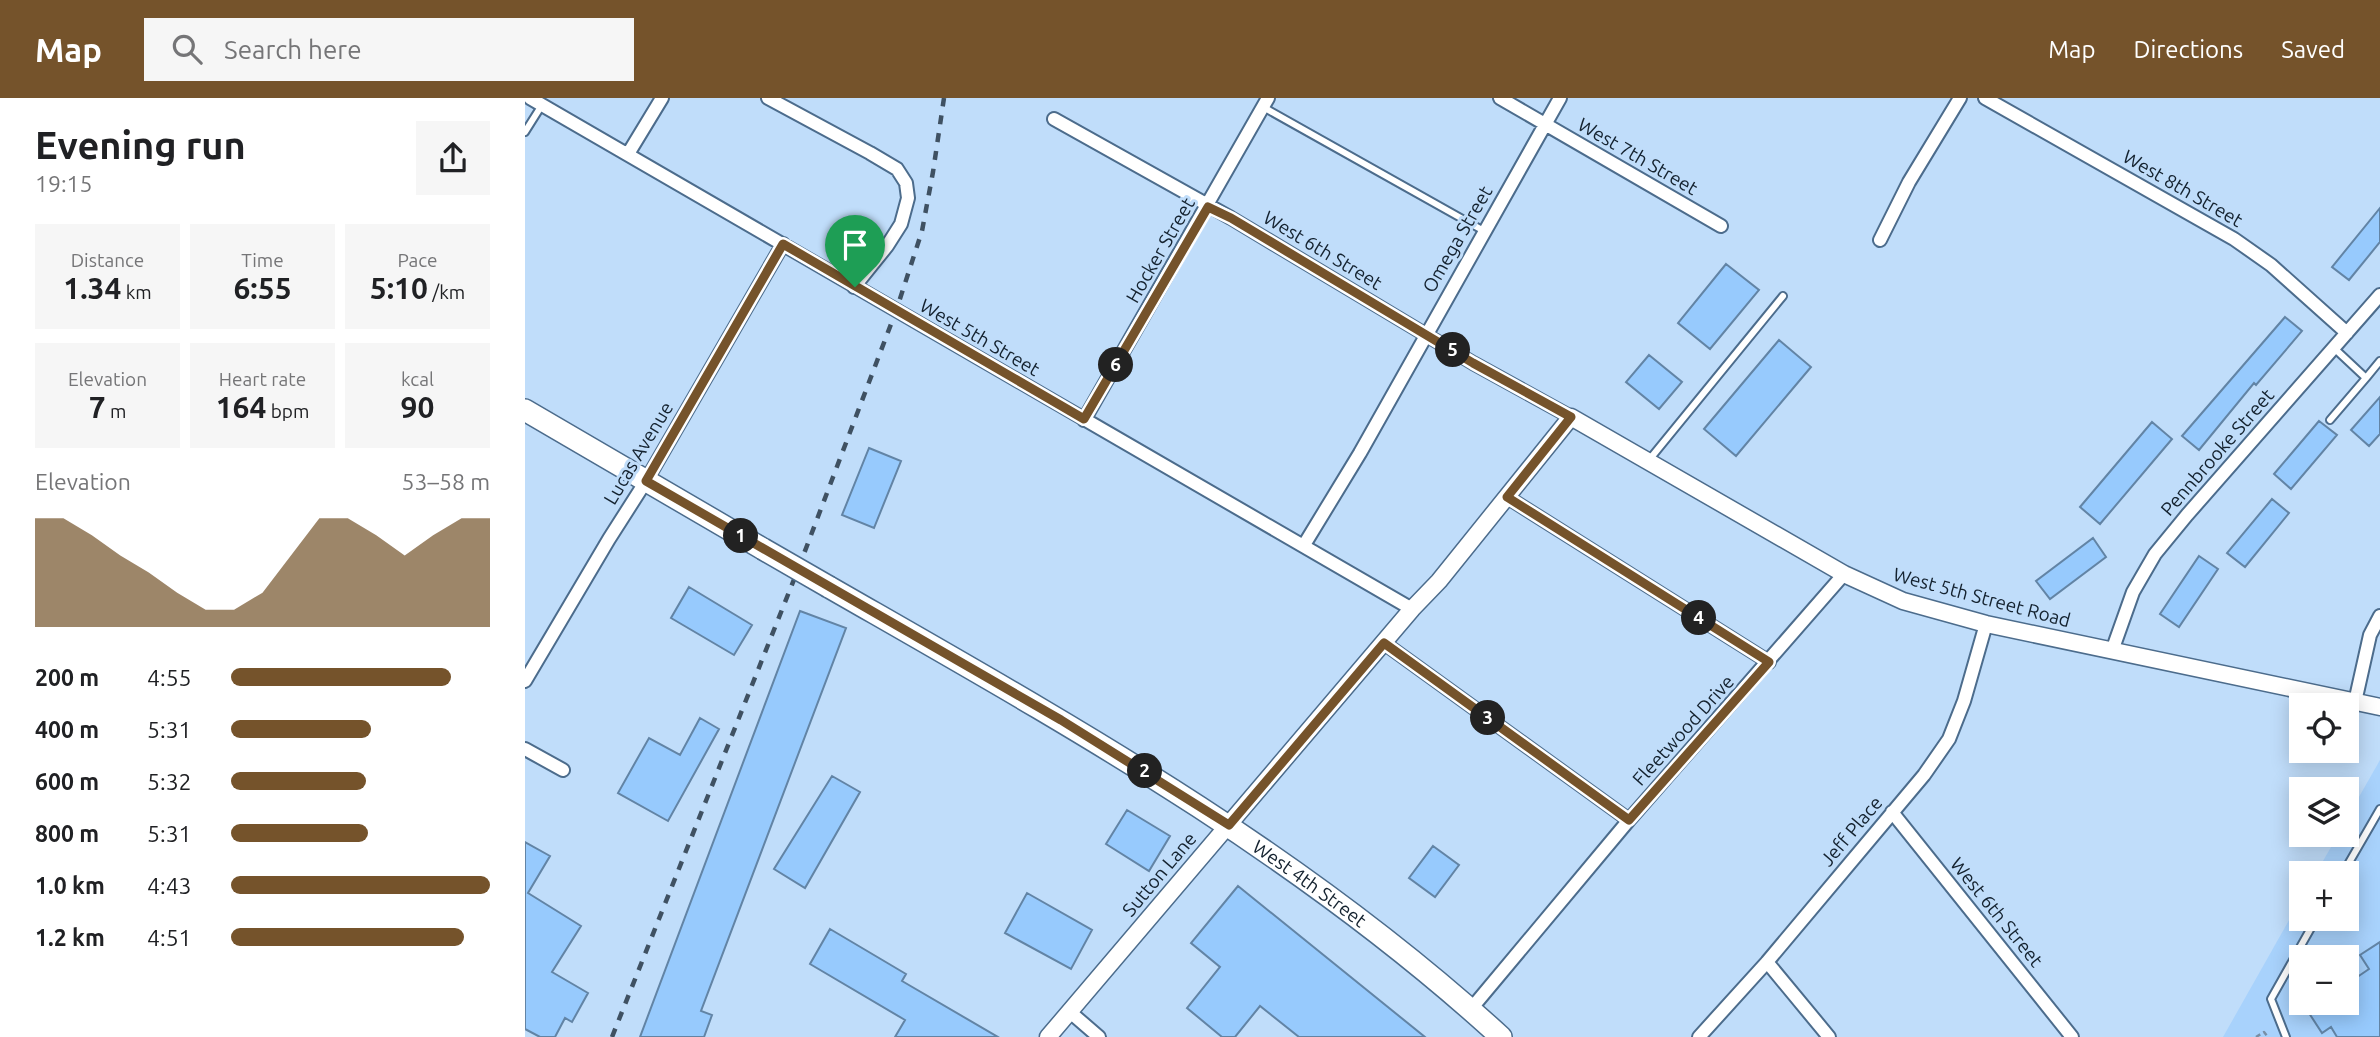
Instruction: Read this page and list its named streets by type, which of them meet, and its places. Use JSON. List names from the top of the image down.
{
  "streets": {
    "main road": ["West 4th Street"],
    "street": [
      "West 7th Street",
      "West 8th Street",
      "Omega Street",
      "Hocker Street",
      "West 6th Street",
      "West 5th Street",
      "Pennbrooke Street",
      "Lucas Avenue",
      "West 5th Street Road",
      "Fleetwood Drive",
      "Jeff Place",
      "Sutton Lane"
    ]
  },
  "crossings": [
    ["West 7th Street", "Omega Street"],
    ["West 8th Street", "Pennbrooke Street"],
    ["Omega Street", "West 6th Street"],
    ["Omega Street", "West 5th Street"],
    ["Hocker Street", "West 6th Street"],
    ["Hocker Street", "West 5th Street"],
    ["West 6th Street", "West 5th Street Road"],
    ["West 6th Street", "Jeff Place"],
    ["West 5th Street", "Lucas Avenue"],
    ["West 5th Street", "Sutton Lane"],
    ["Pennbrooke Street", "West 5th Street Road"],
    ["Lucas Avenue", "West 4th Street"],
    ["West 5th Street Road", "Fleetwood Drive"],
    ["West 5th Street Road", "Jeff Place"],
    ["Fleetwood Drive", "West 4th Street"],
    ["Sutton Lane", "West 4th Street"]
  ],
  "page": {
    "header": "Map",
    "search": "Search here",
    "nav": ["Map", "Directions", "Saved"],
    "heading": ["Evening run", "19:15"],
    "stats": [
      ["Distance", "1.34 km"],
      ["Time", "6:55"],
      ["Pace", "5:10 /km"],
      ["Elevation", "7 m"],
      ["Heart rate", "164 bpm"],
      ["kcal", "90"]
    ],
    "pins": [
      "5",
      "6",
      "1",
      "4",
      "3",
      "2"
    ],
    "chart": ["Elevation", "53–58 m"],
    "list": [
      {
        "name": "200 m",
        "note": "4:55"
      },
      {
        "name": "400 m",
        "note": "5:31"
      },
      {
        "name": "600 m",
        "note": "5:32"
      },
      {
        "name": "800 m",
        "note": "5:31"
      },
      {
        "name": "1.0 km",
        "note": "4:43"
      },
      {
        "name": "1.2 km",
        "note": "4:51"
      }
    ],
    "map_buttons": ["+", "−"]
  }
}
